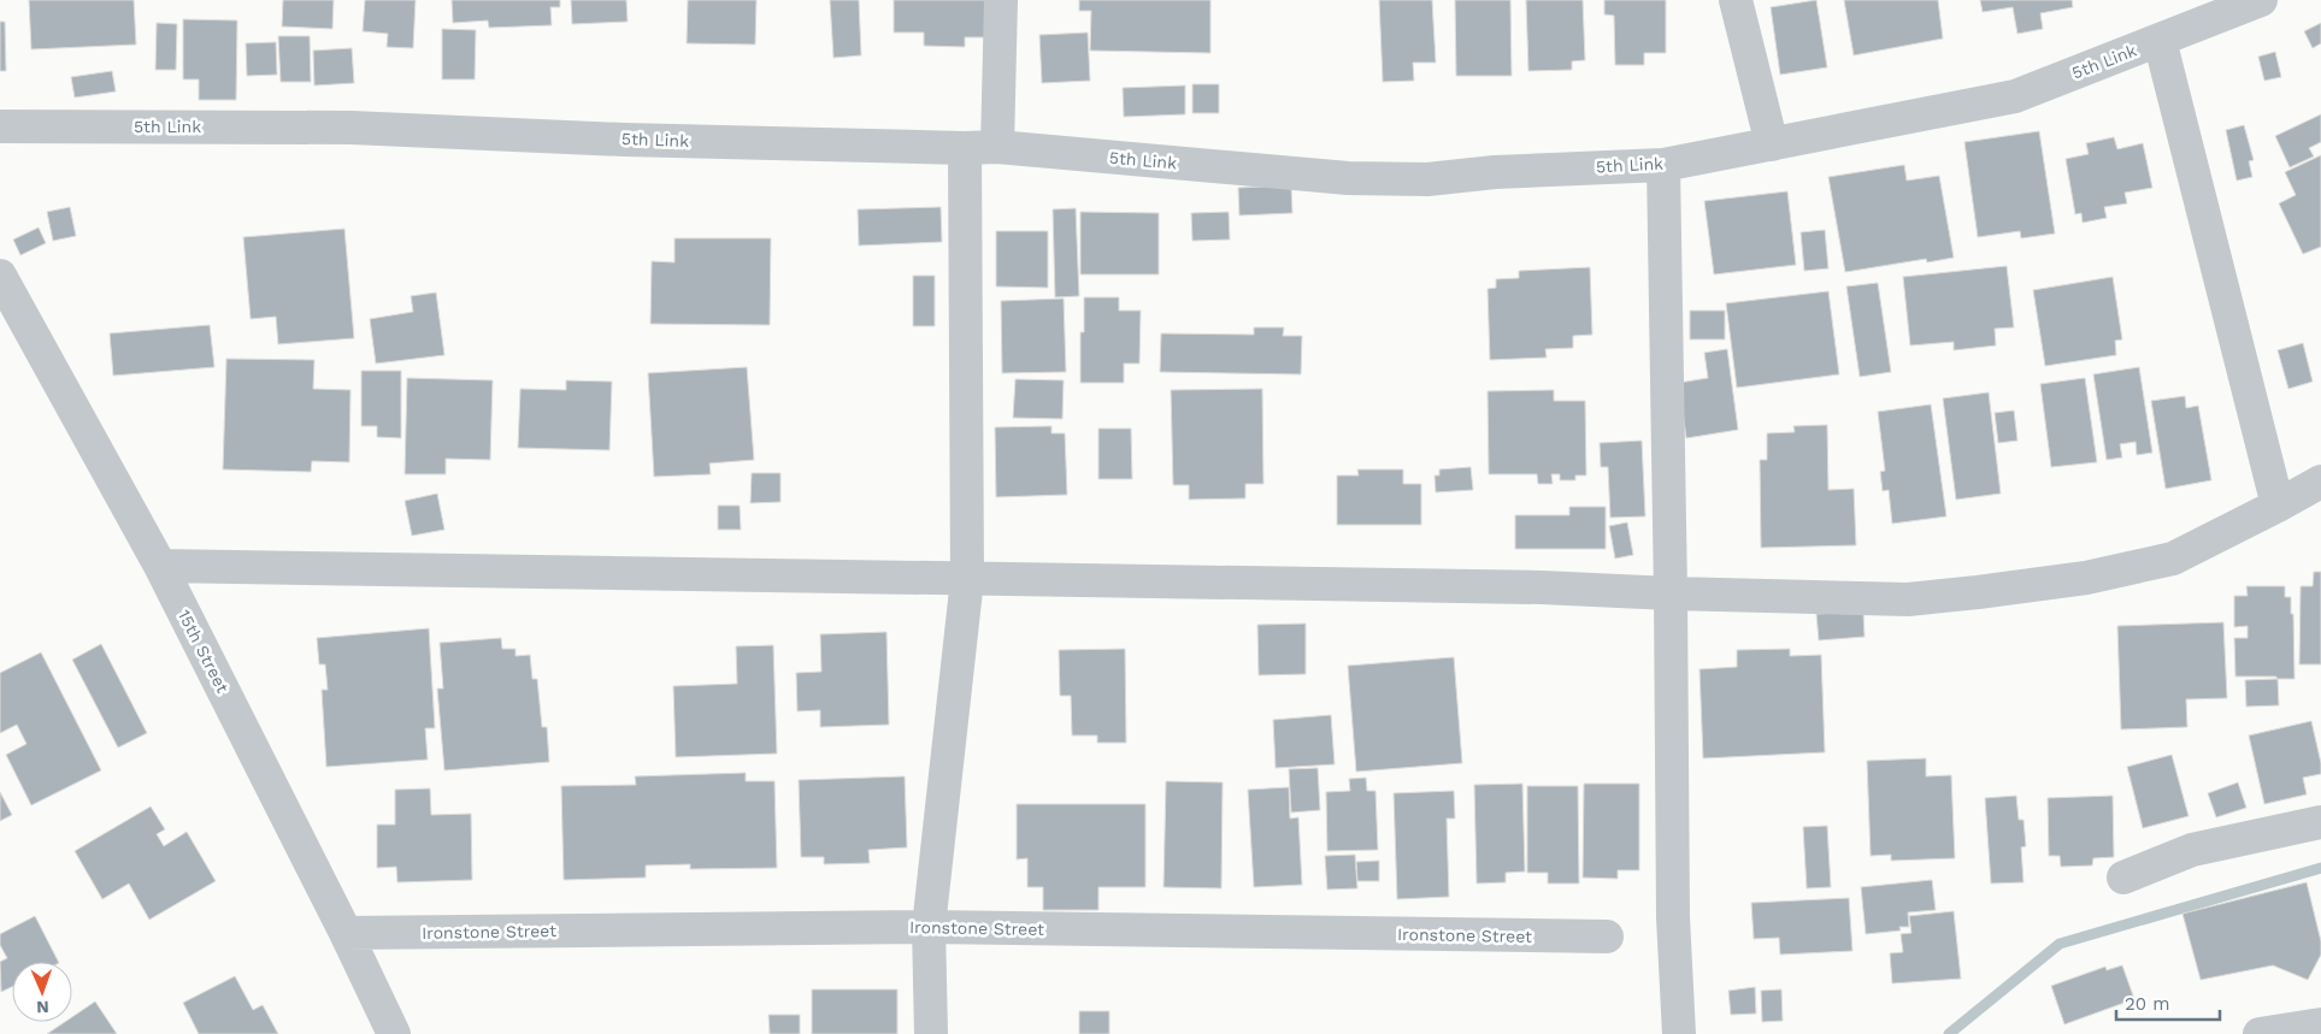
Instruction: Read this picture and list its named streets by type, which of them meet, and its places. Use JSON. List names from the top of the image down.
{
  "streets": {
    "street": ["5th Link", "15th Street", "Ironstone Street"]
  },
  "crossings": [
    ["15th Street", "Ironstone Street"]
  ],
  "scale_bar": "20 m",
  "north": "bottom"
}
